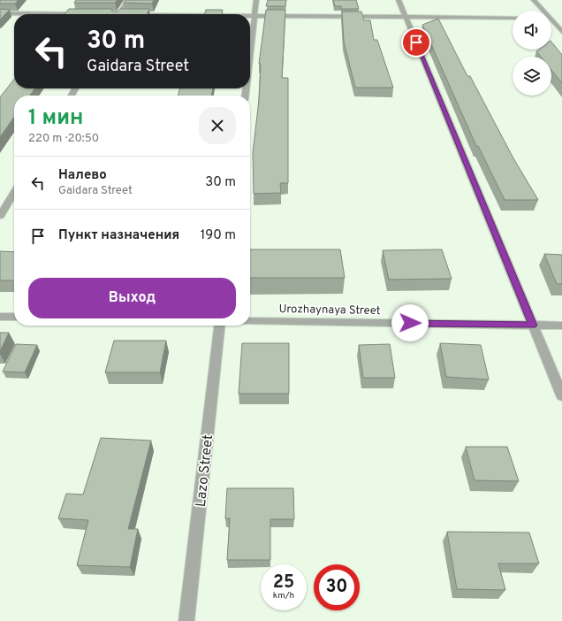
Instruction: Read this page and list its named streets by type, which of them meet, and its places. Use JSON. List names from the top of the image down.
{
  "streets": {
    "street": ["Urozhaynaya Street", "Lazo Street"]
  },
  "page": {
    "turn": ["30 m", "Gaidara Street"],
    "heading": ["1 мин", "220 m · 20:50"],
    "list": [
      {
        "name": "Налево",
        "note": "Gaidara Street",
        "value": "30 m"
      },
      {
        "name": "Пункт назначения",
        "value": "190 m"
      }
    ],
    "buttons": "Выход",
    "speed": "25 km/h",
    "limit": "30"
  }
}
